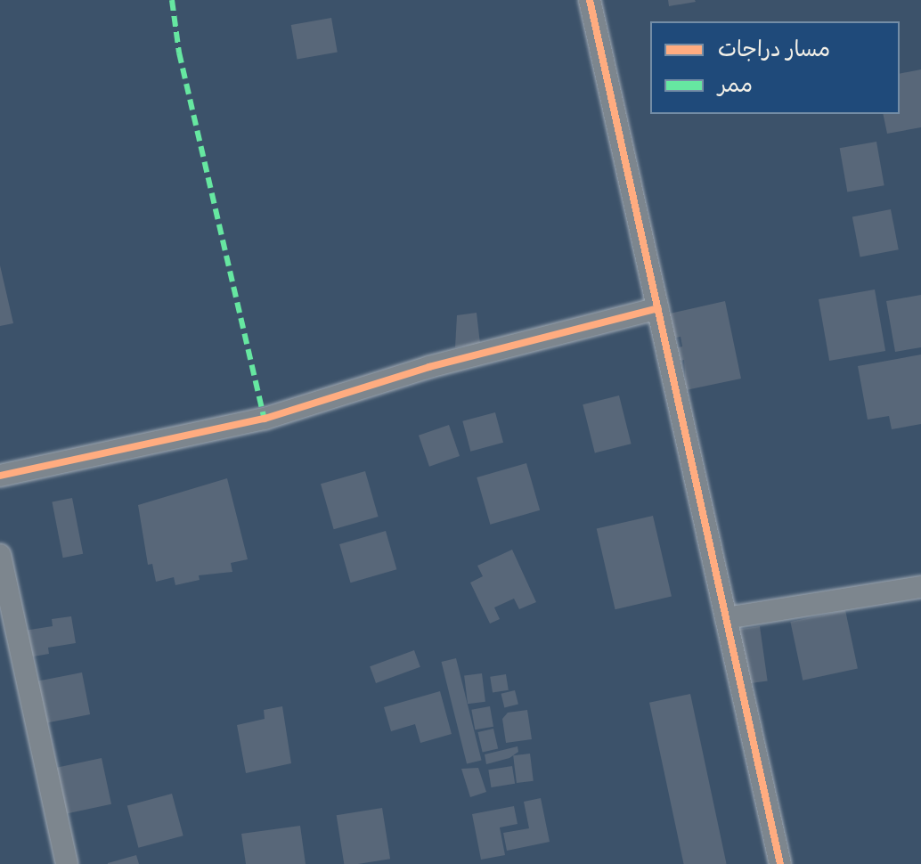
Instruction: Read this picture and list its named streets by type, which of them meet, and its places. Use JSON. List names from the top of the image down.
{
  "legend": ["مسار دراجات", "ممر"]
}
